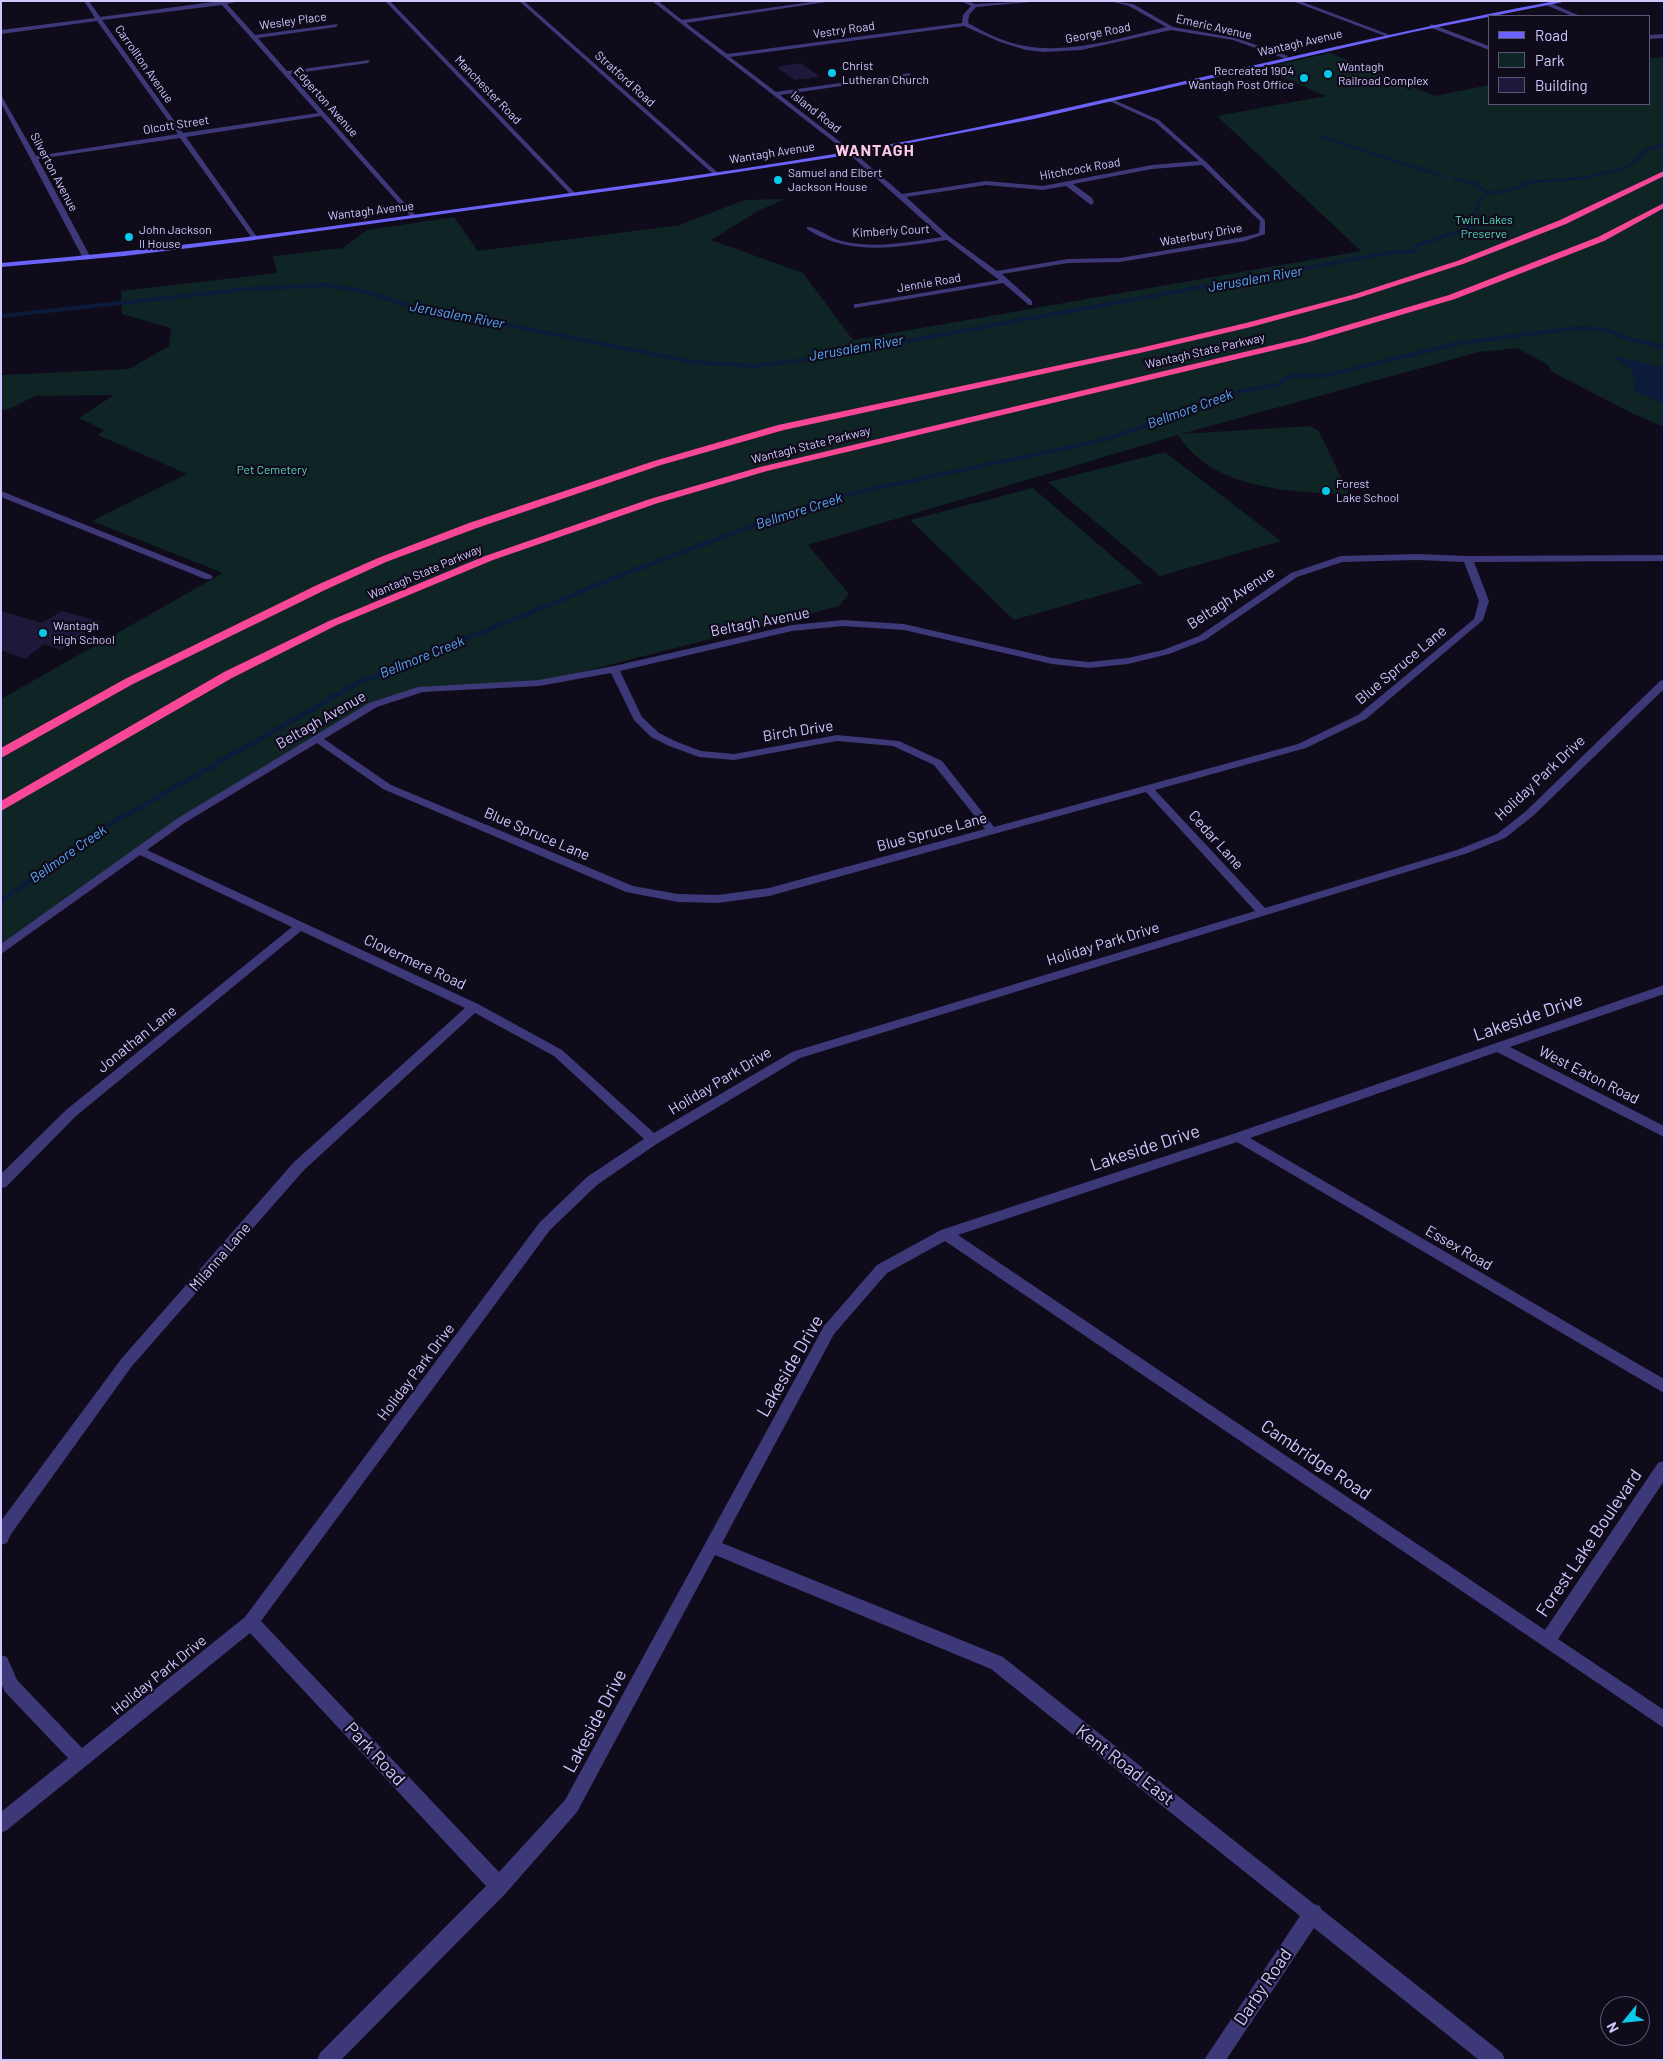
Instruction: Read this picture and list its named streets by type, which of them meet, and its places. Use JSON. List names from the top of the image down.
{
  "streets": {
    "highway": ["Wantagh State Parkway"],
    "main road": ["Wantagh Avenue"],
    "street": [
      "Wesley Place",
      "Emeric Avenue",
      "Vestry Road",
      "George Road",
      "Carrollton Avenue",
      "Stratford Road",
      "Manchester Road",
      "Edgerton Avenue",
      "Island Road",
      "Olcott Street",
      "Hitchcock Road",
      "Silverton Avenue",
      "Kimberly Court",
      "Waterbury Drive",
      "Jennie Road",
      "Beltagh Avenue",
      "Blue Spruce Lane",
      "Birch Drive",
      "Holiday Park Drive",
      "Cedar Lane",
      "Clovermere Road",
      "Lakeside Drive",
      "Jonathan Lane",
      "West Eaton Road",
      "Essex Road",
      "Milanna Lane",
      "Cambridge Road",
      "Forest Lake Boulevard",
      "Park Road",
      "Kent Road East",
      "Darby Road"
    ]
  },
  "crossings": [
    ["Wesley Place", "Edgerton Avenue"],
    ["Emeric Avenue", "George Road"],
    ["Emeric Avenue", "Wantagh Avenue"],
    ["Vestry Road", "George Road"],
    ["Vestry Road", "Island Road"],
    ["Wantagh Avenue", "Carrollton Avenue"],
    ["Wantagh Avenue", "Stratford Road"],
    ["Wantagh Avenue", "Manchester Road"],
    ["Wantagh Avenue", "Edgerton Avenue"],
    ["Wantagh Avenue", "Island Road"],
    ["Wantagh Avenue", "Silverton Avenue"],
    ["Wantagh Avenue", "Waterbury Drive"],
    ["Carrollton Avenue", "Olcott Street"],
    ["Edgerton Avenue", "Olcott Street"],
    ["Island Road", "Hitchcock Road"],
    ["Island Road", "Kimberly Court"],
    ["Island Road", "Waterbury Drive"],
    ["Island Road", "Jennie Road"],
    ["Olcott Street", "Silverton Avenue"],
    ["Hitchcock Road", "Waterbury Drive"],
    ["Beltagh Avenue", "Blue Spruce Lane"],
    ["Beltagh Avenue", "Birch Drive"],
    ["Beltagh Avenue", "Clovermere Road"],
    ["Blue Spruce Lane", "Birch Drive"],
    ["Blue Spruce Lane", "Cedar Lane"],
    ["Holiday Park Drive", "Cedar Lane"],
    ["Holiday Park Drive", "Clovermere Road"],
    ["Holiday Park Drive", "Park Road"],
    ["Clovermere Road", "Jonathan Lane"],
    ["Clovermere Road", "Milanna Lane"],
    ["Lakeside Drive", "West Eaton Road"],
    ["Lakeside Drive", "Essex Road"],
    ["Lakeside Drive", "Cambridge Road"],
    ["Lakeside Drive", "Park Road"],
    ["Lakeside Drive", "Kent Road East"],
    ["Cambridge Road", "Forest Lake Boulevard"],
    ["Kent Road East", "Darby Road"]
  ],
  "districts": ["WANTAGH"],
  "water": ["Jerusalem River", "Bellmore Creek"],
  "parks": ["Twin Lakes Preserve", "Pet Cemetery"],
  "places": [
    "Christ Lutheran Church",
    "Wantagh Railroad Complex",
    "Recreated 1904 Wantagh Post Office",
    "Samuel and Elbert Jackson House",
    "John Jackson II House",
    "Forest Lake School",
    "Wantagh High School"
  ],
  "legend": ["Road", "Park", "Building"],
  "north": "bottom left"
}
